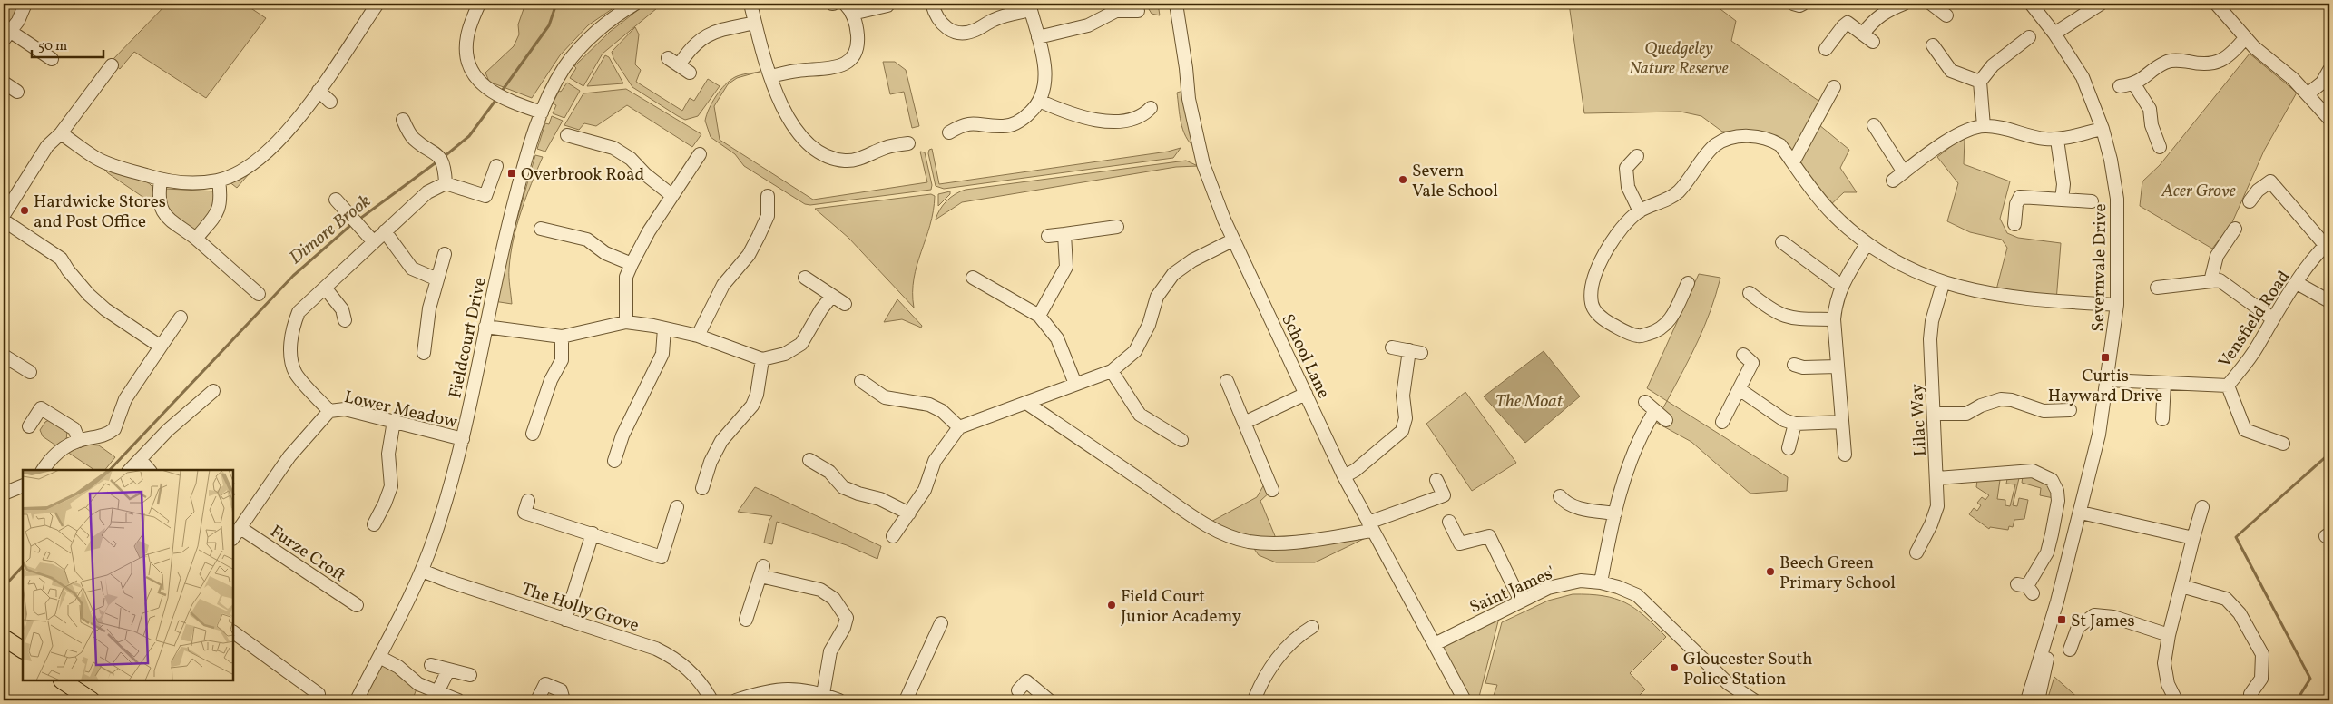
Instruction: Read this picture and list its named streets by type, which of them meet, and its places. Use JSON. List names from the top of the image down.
{
  "streets": {
    "street": [
      "Severnvale Drive",
      "Vensfield Road",
      "Fieldcourt Drive",
      "School Lane",
      "Lower Meadow",
      "Lilac Way",
      "Furze Croft",
      "Saint James'",
      "The Holly Grove"
    ]
  },
  "crossings": [
    ["Severnvale Drive", "Vensfield Road"],
    ["Fieldcourt Drive", "Lower Meadow"],
    ["Fieldcourt Drive", "The Holly Grove"],
    ["School Lane", "Saint James'"],
    ["Lower Meadow", "Furze Croft"]
  ],
  "water": ["Dimore Brook", "The Moat"],
  "parks": ["Quedgeley Nature Reserve", "Acer Grove"],
  "places": {
    "transit": ["Overbrook Road", "Curtis Hayward Drive", "St James"],
    "other": [
      "Severn Vale School",
      "Hardwicke Stores and Post Office",
      "Beech Green Primary School",
      "Field Court Junior Academy",
      "Gloucester South Police Station"
    ]
  },
  "scale_bar": "50 m"
}
